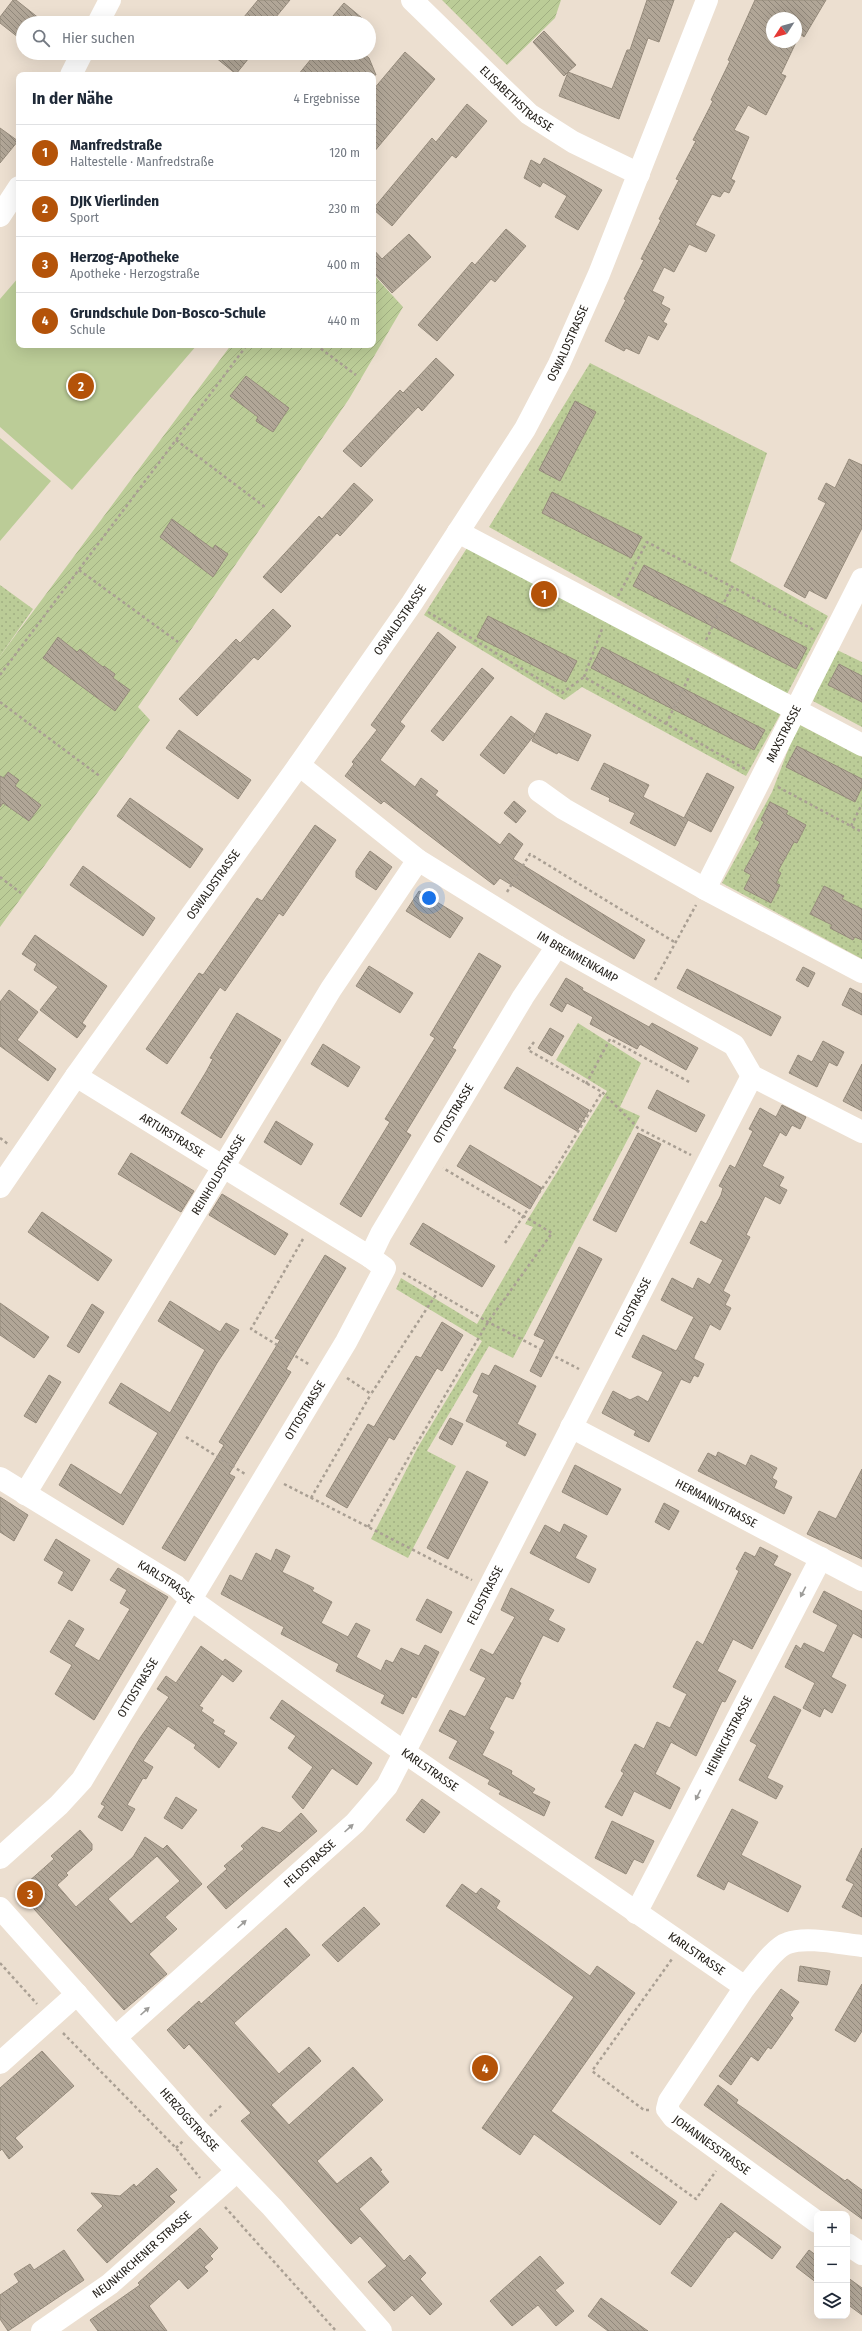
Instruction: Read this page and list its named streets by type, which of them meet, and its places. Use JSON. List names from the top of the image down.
{
  "streets": {
    "street": [
      "ELISABETHSTRASSE",
      "OSWALDSTRASSE",
      "MAXSTRASSE",
      "IM BREMMENKAMP",
      "OTTOSTRASSE",
      "ARTURSTRASSE",
      "REINHOLDSTRASSE",
      "FELDSTRASSE",
      "HERMANNSTRASSE",
      "KARLSTRASSE",
      "HEINRICHSTRASSE",
      "HERZOGSTRASSE",
      "JOHANNESSTRASSE",
      "NEUNKIRCHENER STRASSE"
    ]
  },
  "crossings": [
    ["ELISABETHSTRASSE", "OSWALDSTRASSE"],
    ["OSWALDSTRASSE", "IM BREMMENKAMP"],
    ["OSWALDSTRASSE", "ARTURSTRASSE"],
    ["IM BREMMENKAMP", "OTTOSTRASSE"],
    ["IM BREMMENKAMP", "REINHOLDSTRASSE"],
    ["IM BREMMENKAMP", "FELDSTRASSE"],
    ["OTTOSTRASSE", "ARTURSTRASSE"],
    ["OTTOSTRASSE", "KARLSTRASSE"],
    ["ARTURSTRASSE", "REINHOLDSTRASSE"],
    ["REINHOLDSTRASSE", "KARLSTRASSE"],
    ["FELDSTRASSE", "HERMANNSTRASSE"],
    ["FELDSTRASSE", "KARLSTRASSE"],
    ["FELDSTRASSE", "HERZOGSTRASSE"],
    ["HERMANNSTRASSE", "HEINRICHSTRASSE"],
    ["KARLSTRASSE", "HEINRICHSTRASSE"],
    ["KARLSTRASSE", "JOHANNESSTRASSE"],
    ["HERZOGSTRASSE", "NEUNKIRCHENER STRASSE"]
  ],
  "one_way": ["HEINRICHSTRASSE"],
  "north": "bottom left",
  "page": {
    "search": "Hier suchen",
    "heading": ["In der Nähe", "4 Ergebnisse"],
    "list": [
      {
        "mark": "1",
        "name": "Manfredstraße",
        "note": "Haltestelle · Manfredstraße",
        "value": "120 m"
      },
      {
        "mark": "2",
        "name": "DJK Vierlinden",
        "note": "Sport",
        "value": "230 m"
      },
      {
        "mark": "3",
        "name": "Herzog-Apotheke",
        "note": "Apotheke · Herzogstraße",
        "value": "400 m"
      },
      {
        "mark": "4",
        "name": "Grundschule Don-Bosco-Schule",
        "note": "Schule",
        "value": "440 m"
      }
    ],
    "pins": [
      "2",
      "1",
      "3",
      "4"
    ],
    "map_buttons": ["+", "−"]
  }
}
